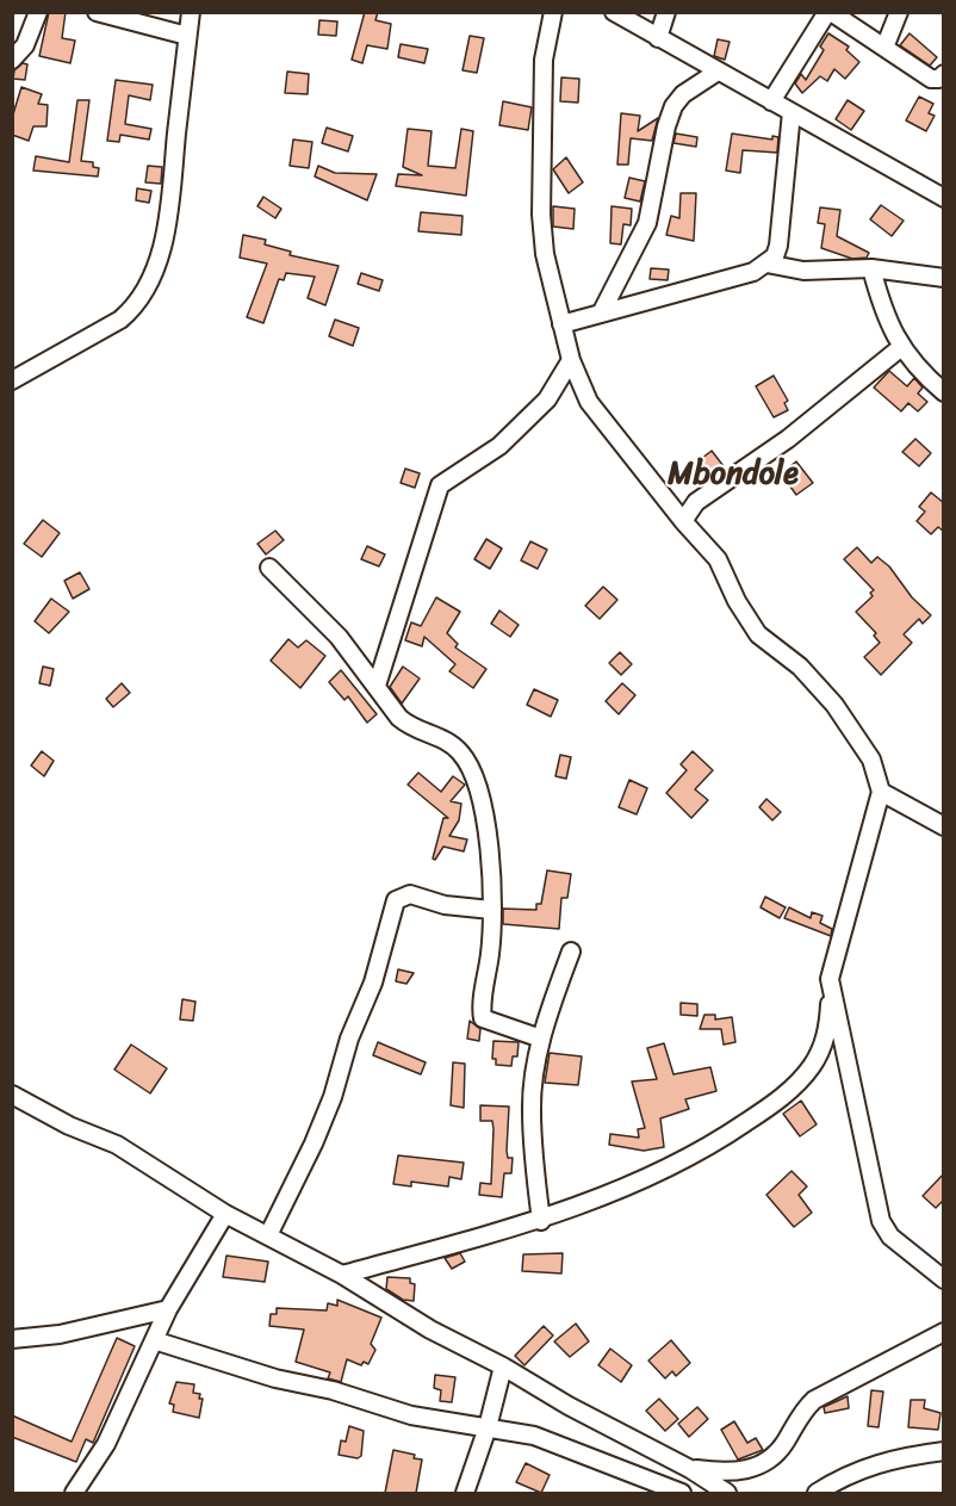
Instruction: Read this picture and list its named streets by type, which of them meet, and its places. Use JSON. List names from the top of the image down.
{
  "districts": ["Mbondole"]
}
